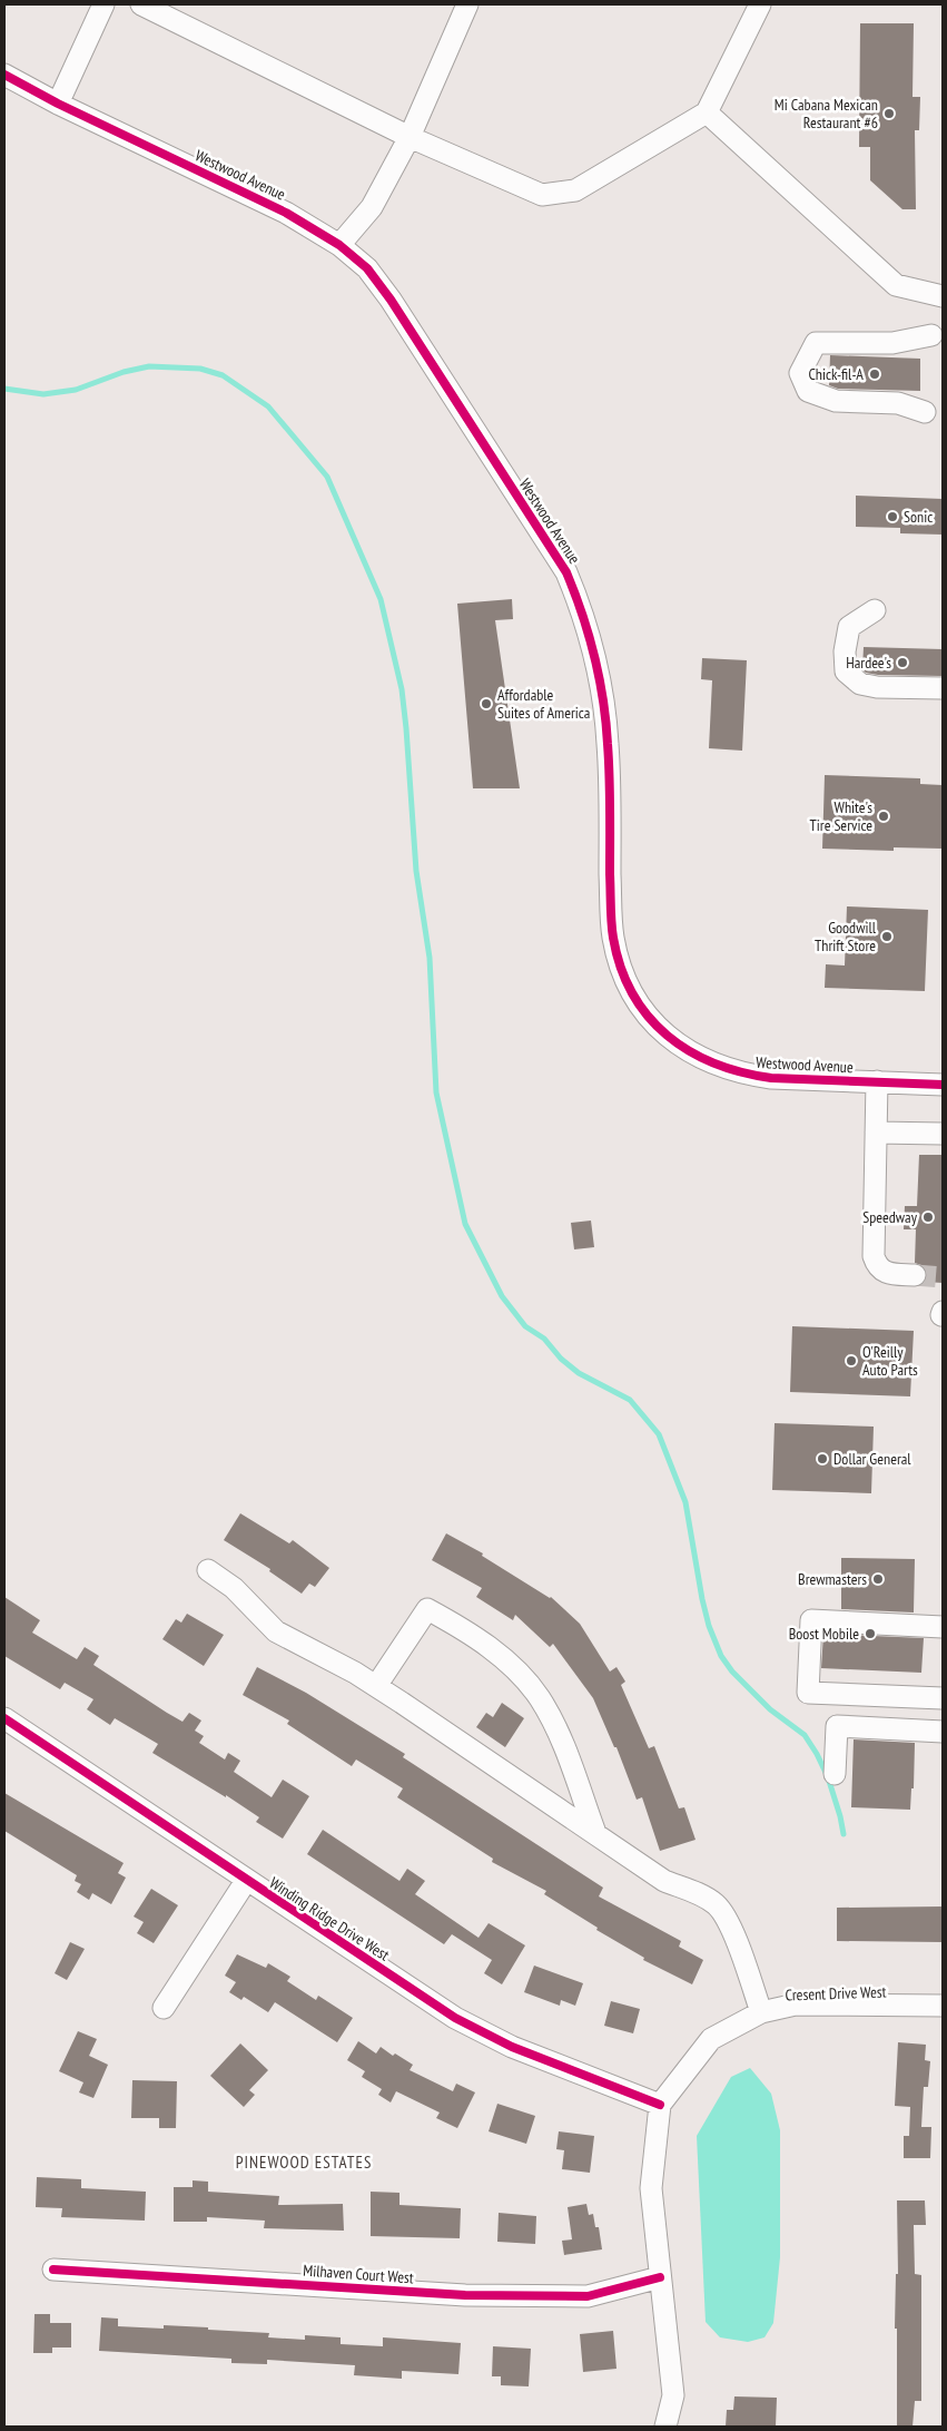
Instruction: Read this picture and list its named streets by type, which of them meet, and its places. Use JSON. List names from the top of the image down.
{
  "streets": {
    "street": [
      "Westwood Avenue",
      "Winding Ridge Drive West",
      "Cresent Drive West",
      "Milhaven Court West"
    ]
  },
  "crossings": [
    ["Winding Ridge Drive West", "Cresent Drive West"]
  ],
  "districts": ["PINEWOOD ESTATES"],
  "places": [
    "Mi Cabana Mexican Restaurant #6",
    "Chick-fil-A",
    "Sonic",
    "Hardee's",
    "Affordable Suites of America",
    "White's Tire Service",
    "Goodwill Thrift Store",
    "Speedway",
    "O'Reilly Auto Parts",
    "Dollar General",
    "Brewmasters",
    "Boost Mobile"
  ]
}
